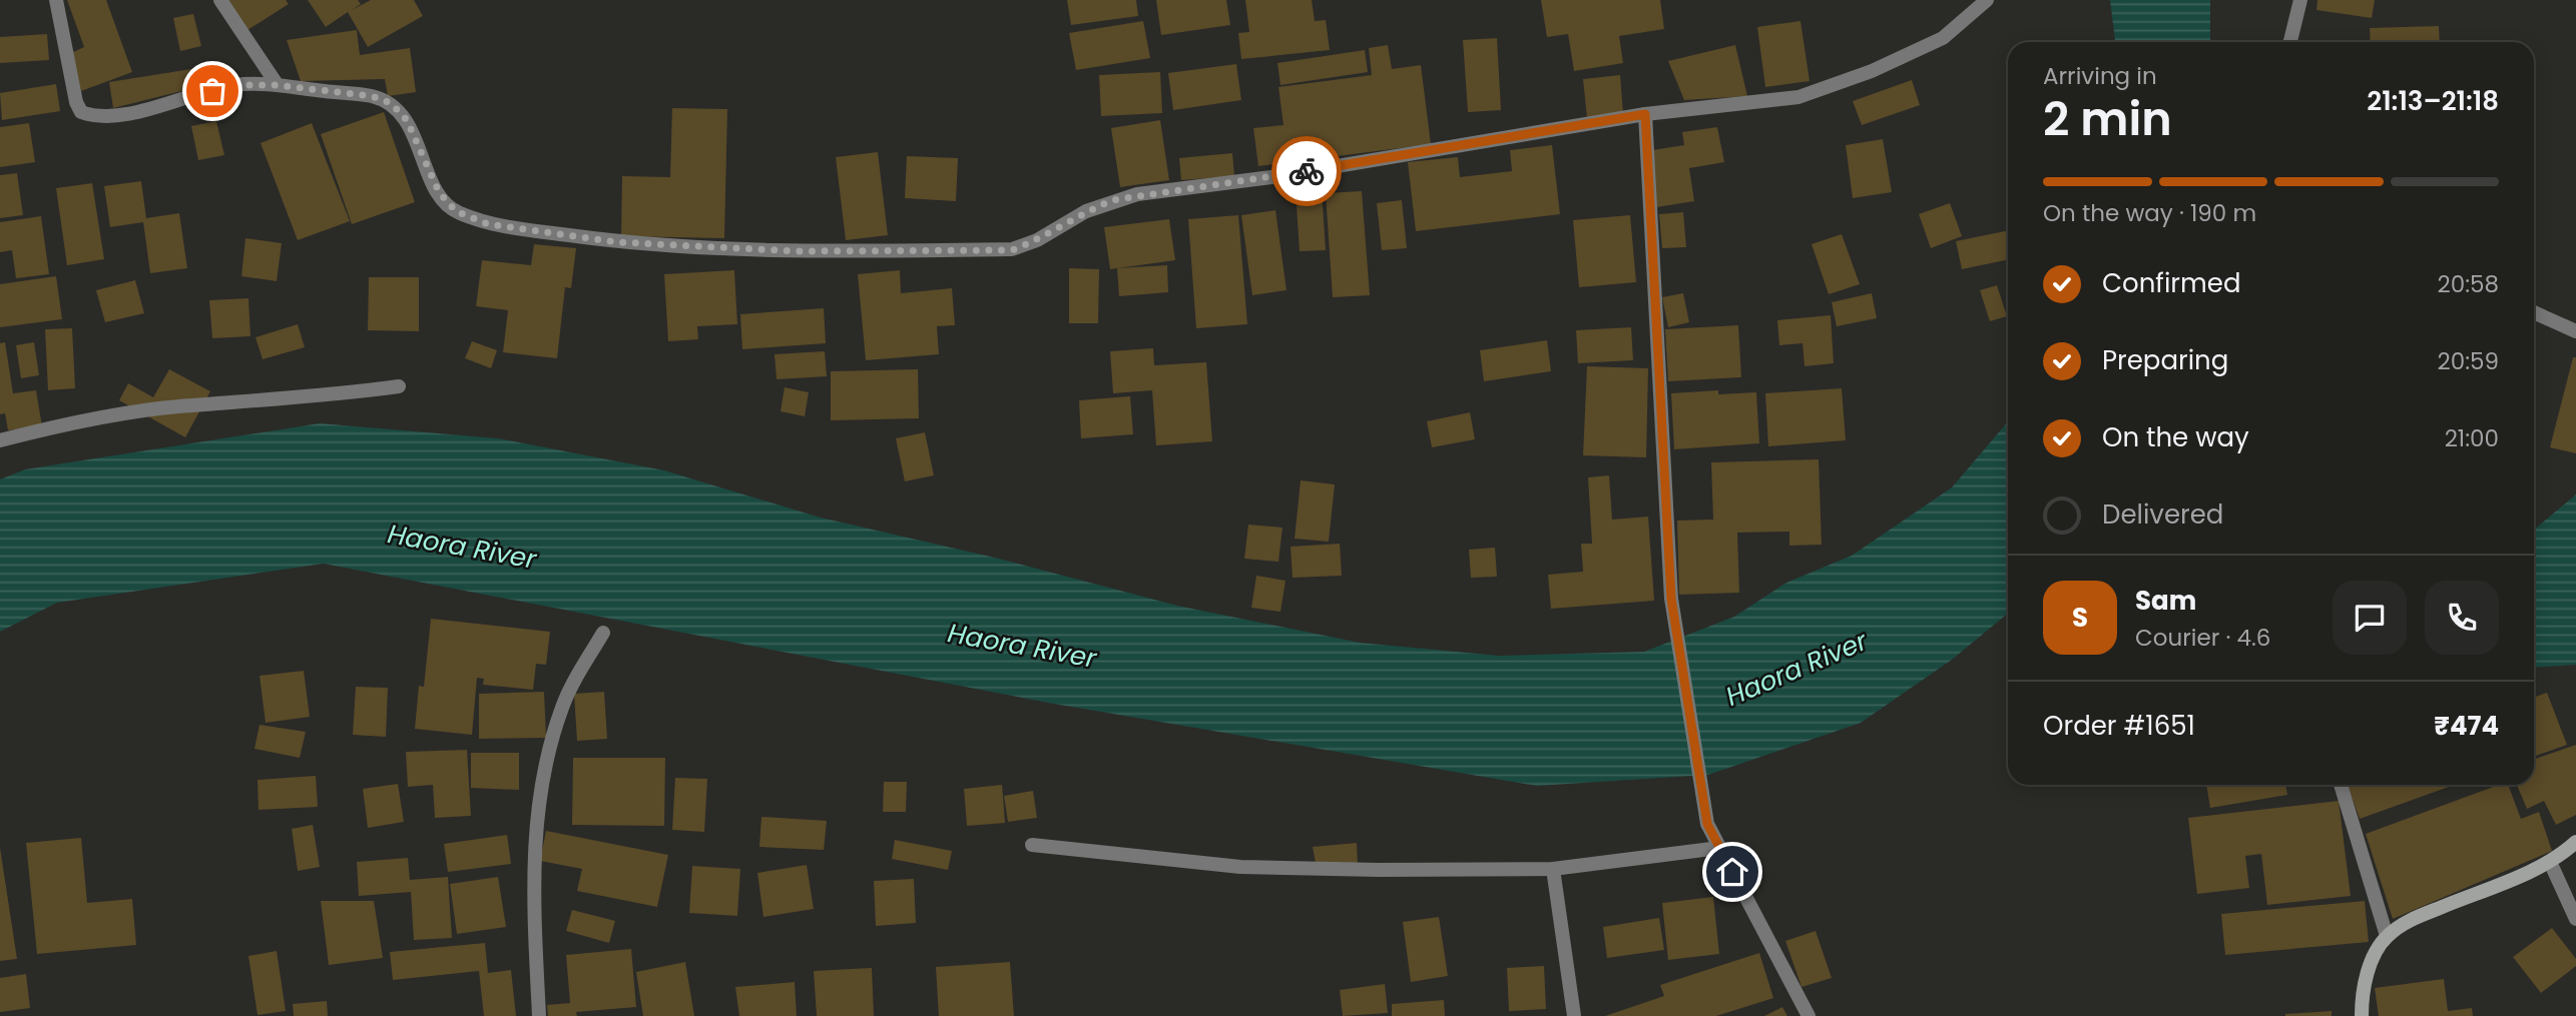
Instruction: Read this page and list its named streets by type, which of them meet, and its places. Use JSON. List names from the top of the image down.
{
  "water": ["Haora River"],
  "page": {
    "heading": ["2 min", "Arriving in", "21:13–21:18"],
    "panel": [
      "Sam",
      "Courier · 4.6",
      "Order #1651",
      "₹474"
    ],
    "bar": "On the way · 190 m",
    "list": [
      ["Confirmed", "20:58"],
      ["Preparing", "20:59"],
      ["On the way", "21:00"],
      "Delivered"
    ],
    "round": "S"
  }
}
